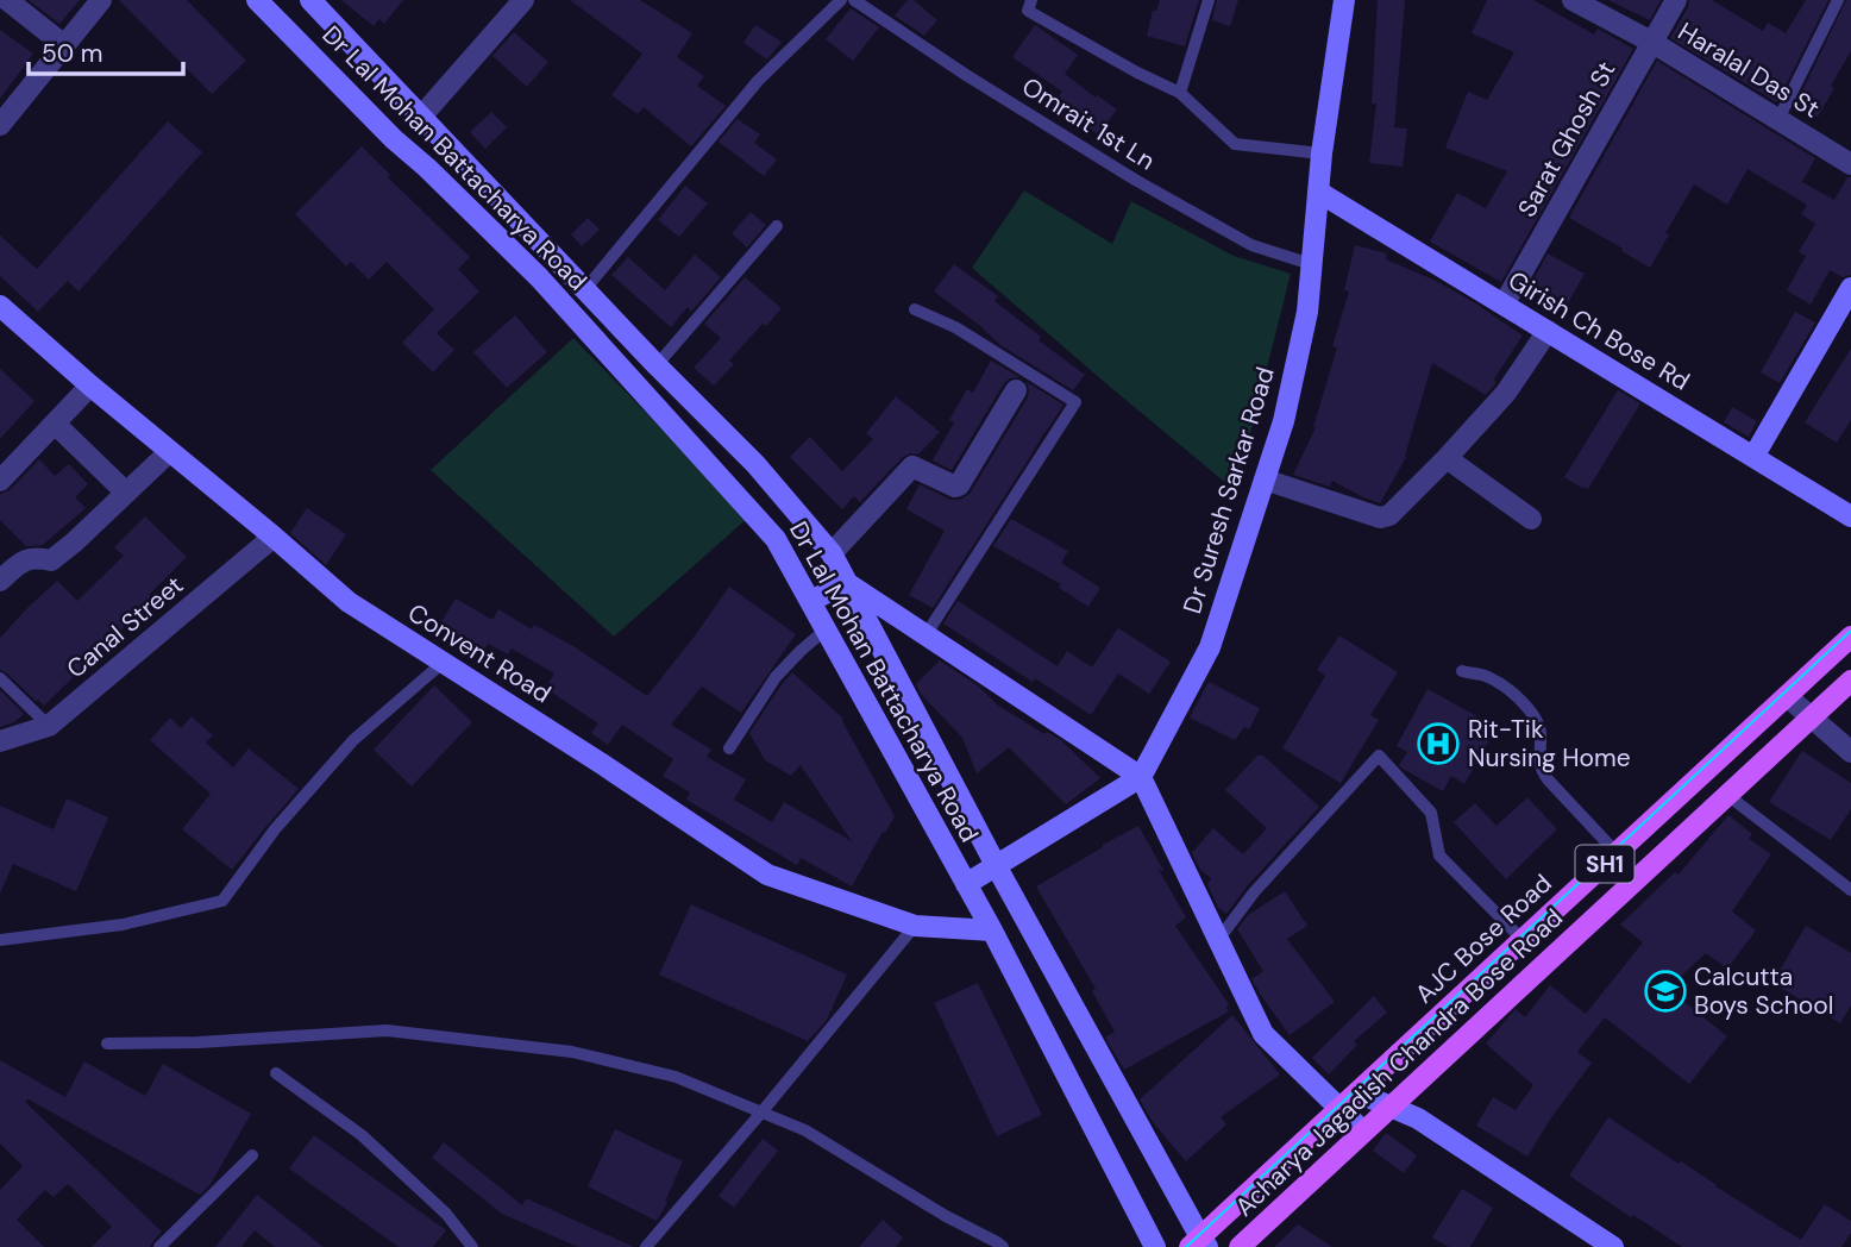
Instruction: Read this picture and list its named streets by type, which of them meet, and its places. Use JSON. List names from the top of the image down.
{
  "streets": {
    "main road": ["SH1", "AJC Bose Road", "Acharya Jagadish Chandra Bose Road"],
    "street": [
      "Haralal Das St",
      "Sarat Ghosh St",
      "Dr Lal Mohan Battacharya Road",
      "Girish Ch Bose Rd",
      "Dr Suresh Sarkar Road",
      "Canal Street",
      "Convent Road"
    ],
    "lane": ["Omrait 1st Ln"]
  },
  "crossings": [
    ["Haralal Das St", "Sarat Ghosh St"],
    ["Omrait 1st Ln", "Dr Suresh Sarkar Road"],
    ["Sarat Ghosh St", "Girish Ch Bose Rd"],
    ["Dr Lal Mohan Battacharya Road", "Convent Road"],
    ["Dr Lal Mohan Battacharya Road", "AJC Bose Road"],
    ["Girish Ch Bose Rd", "Dr Suresh Sarkar Road"],
    ["Canal Street", "Convent Road"]
  ],
  "places": {
    "hospital": ["Rit-Tik Nursing Home"],
    "school or university": ["Calcutta Boys School"]
  },
  "scale_bar": "50 m"
}
